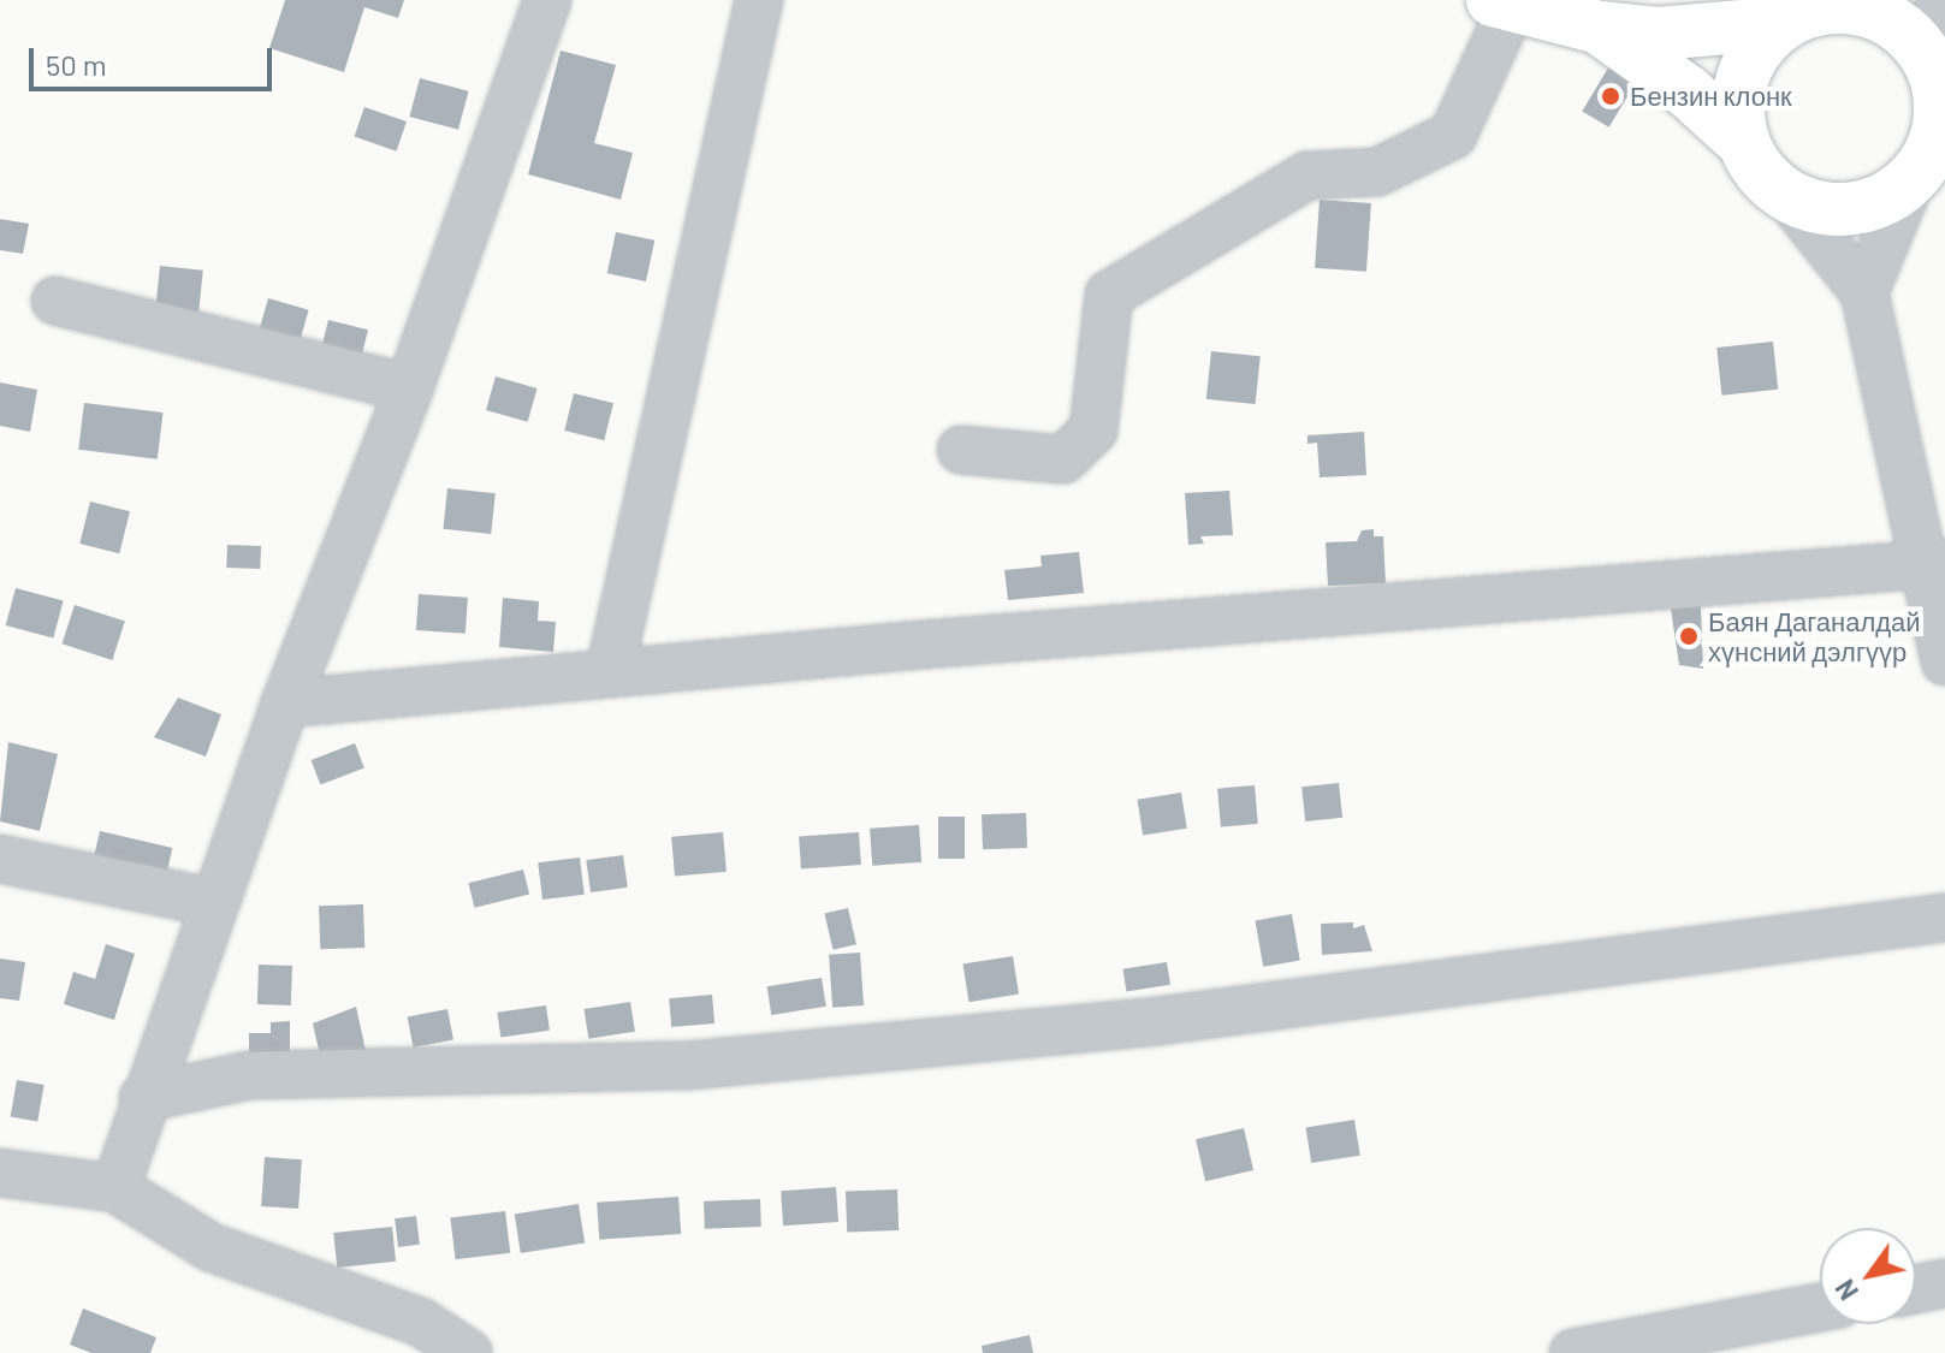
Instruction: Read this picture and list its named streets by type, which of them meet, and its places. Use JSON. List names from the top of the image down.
{
  "places": ["Бензин клонк", "Баян Даганалдай хүнсний дэлгүүр"],
  "scale_bar": "50 m",
  "north": "bottom left"
}
